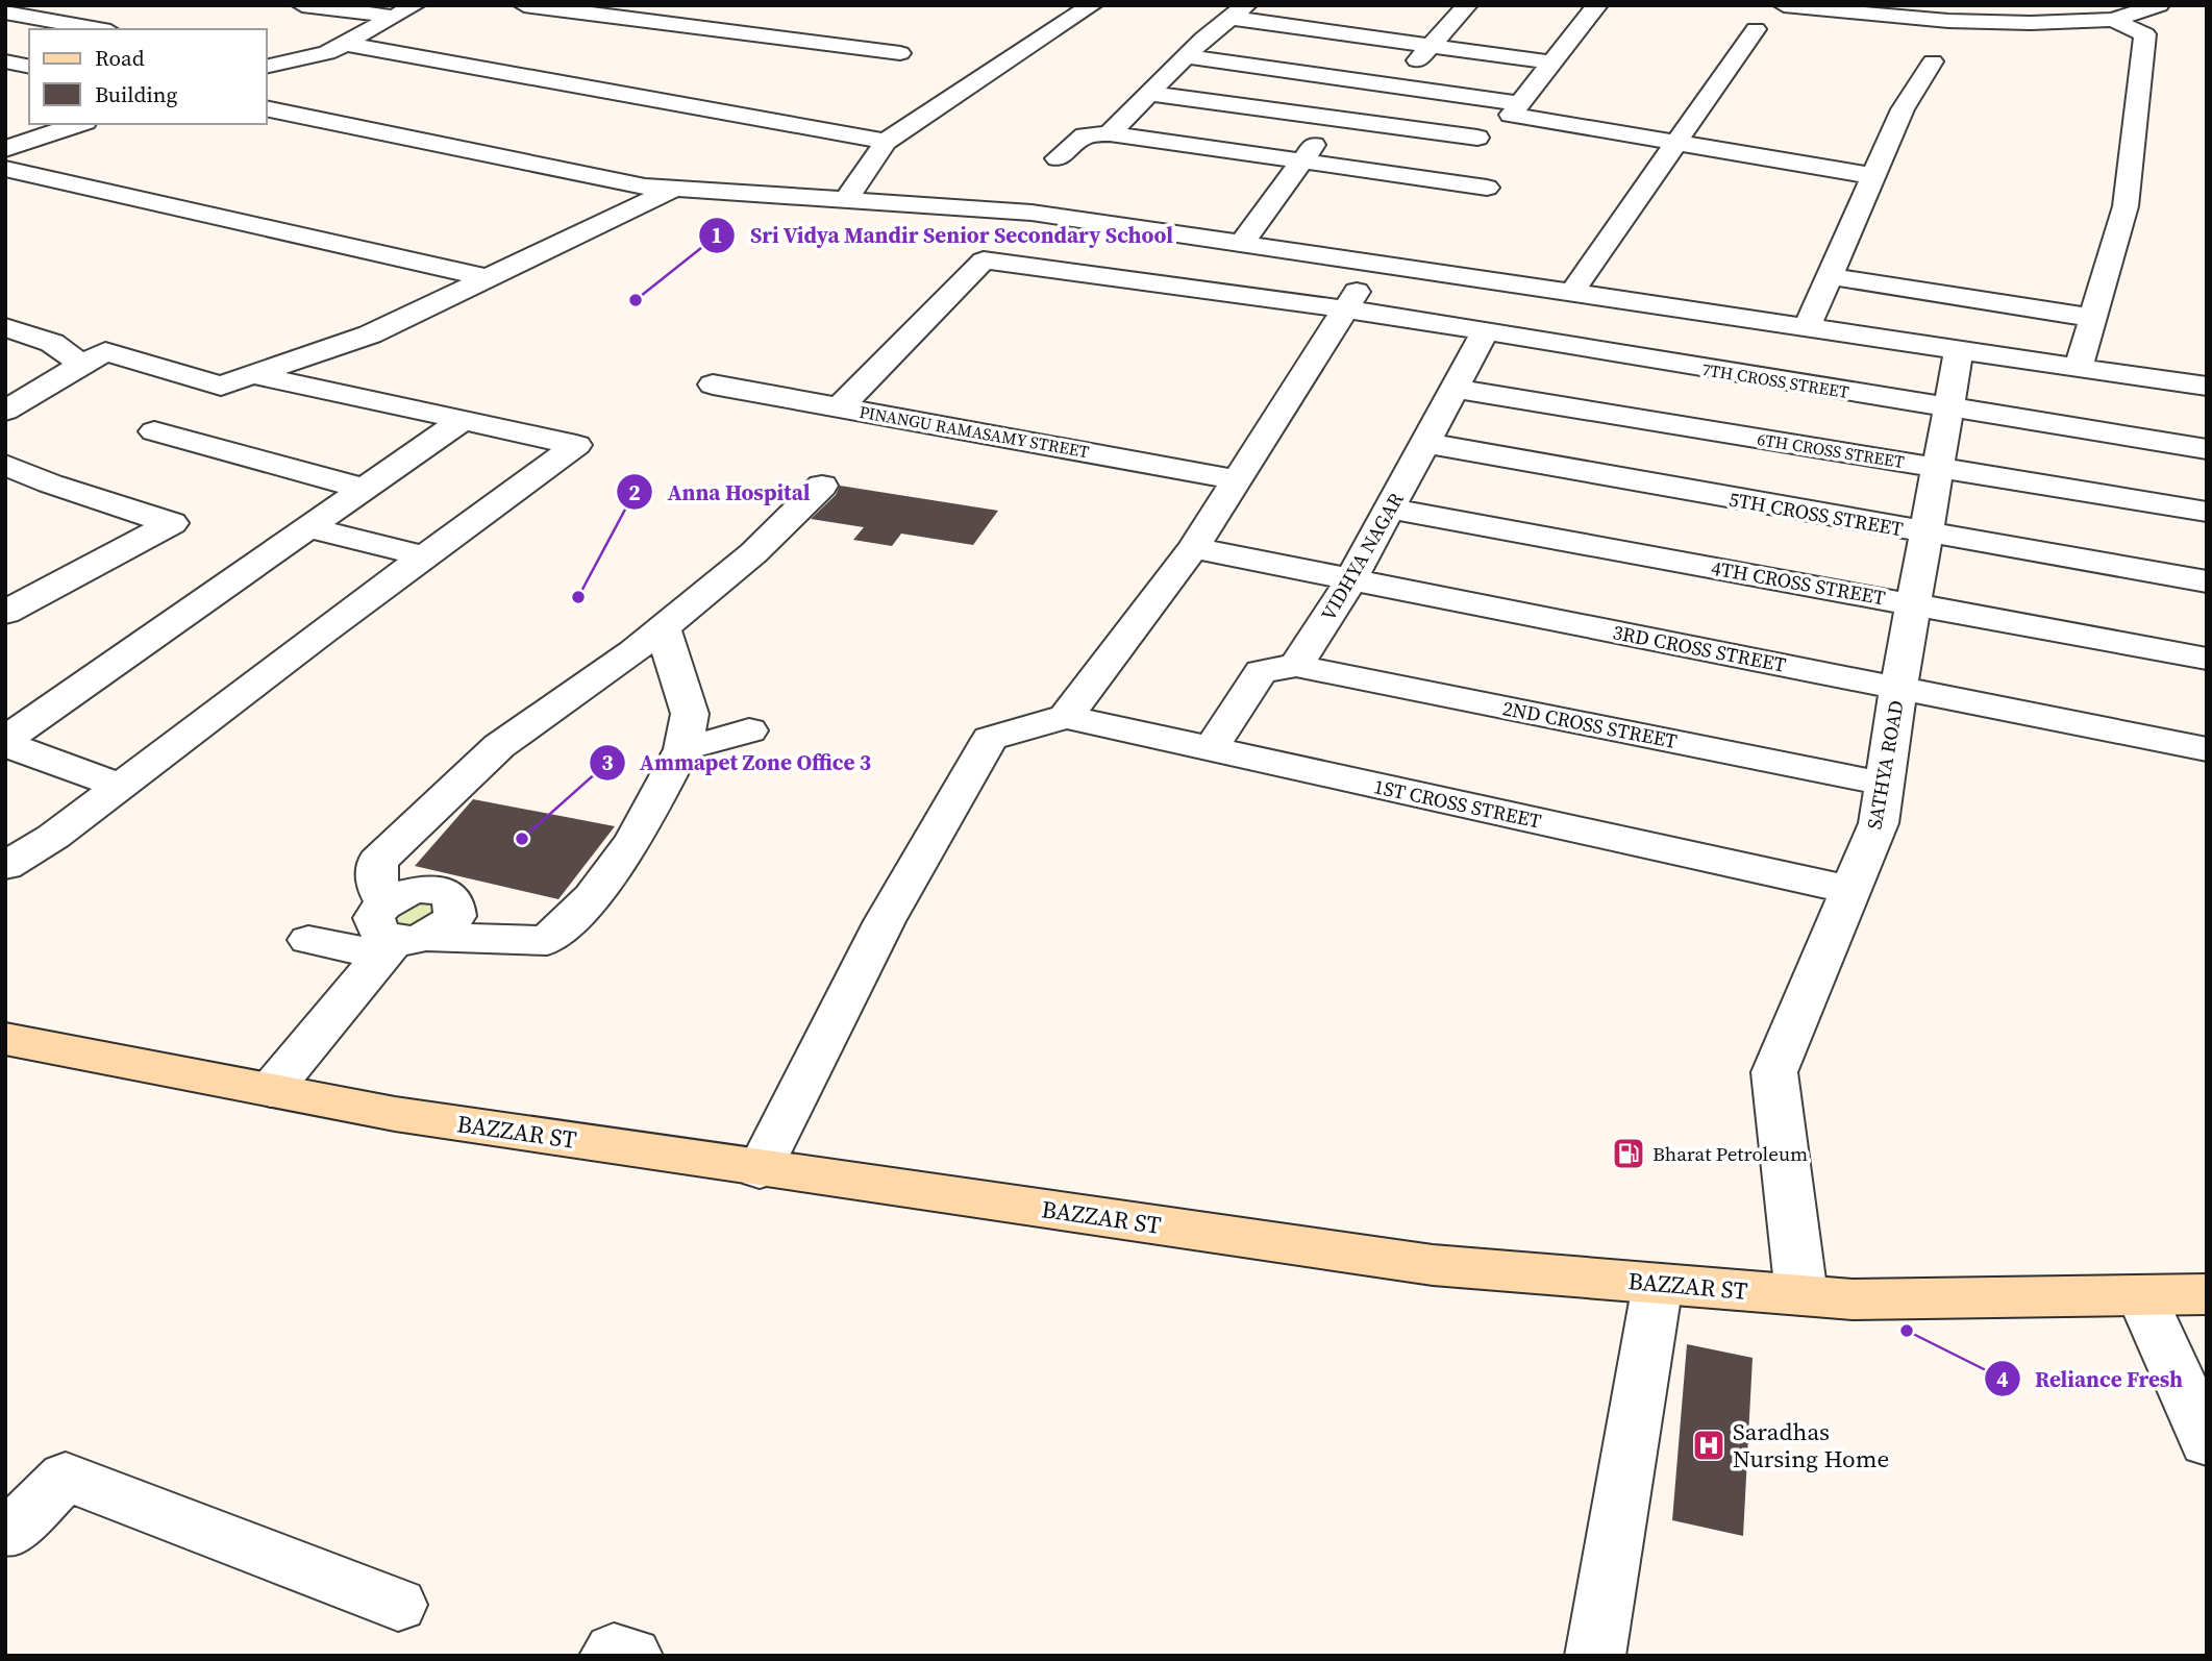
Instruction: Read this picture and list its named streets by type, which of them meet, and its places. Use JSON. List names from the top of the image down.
{
  "streets": {
    "main road": ["BAZZAR ST"],
    "street": [
      "7TH CROSS STREET",
      "PINANGU RAMASAMY STREET",
      "6TH CROSS STREET",
      "5TH CROSS STREET",
      "VIDHYA NAGAR",
      "4TH CROSS STREET",
      "3RD CROSS STREET",
      "2ND CROSS STREET",
      "SATHYA ROAD",
      "1ST CROSS STREET"
    ]
  },
  "crossings": [
    ["7TH CROSS STREET", "PINANGU RAMASAMY STREET"],
    ["7TH CROSS STREET", "VIDHYA NAGAR"],
    ["7TH CROSS STREET", "SATHYA ROAD"],
    ["6TH CROSS STREET", "VIDHYA NAGAR"],
    ["6TH CROSS STREET", "SATHYA ROAD"],
    ["5TH CROSS STREET", "VIDHYA NAGAR"],
    ["5TH CROSS STREET", "SATHYA ROAD"],
    ["VIDHYA NAGAR", "4TH CROSS STREET"],
    ["VIDHYA NAGAR", "3RD CROSS STREET"],
    ["VIDHYA NAGAR", "2ND CROSS STREET"],
    ["4TH CROSS STREET", "SATHYA ROAD"],
    ["3RD CROSS STREET", "SATHYA ROAD"],
    ["2ND CROSS STREET", "SATHYA ROAD"],
    ["SATHYA ROAD", "1ST CROSS STREET"],
    ["SATHYA ROAD", "BAZZAR ST"]
  ],
  "places": {
    "other": [
      "Sri Vidya Mandir Senior Secondary School",
      "Anna Hospital",
      "Ammapet Zone Office 3",
      "Reliance Fresh"
    ],
    "fuel station": ["Bharat Petroleum"],
    "hospital": ["Saradhas Nursing Home"]
  },
  "legend": ["Road", "Building"]
}
